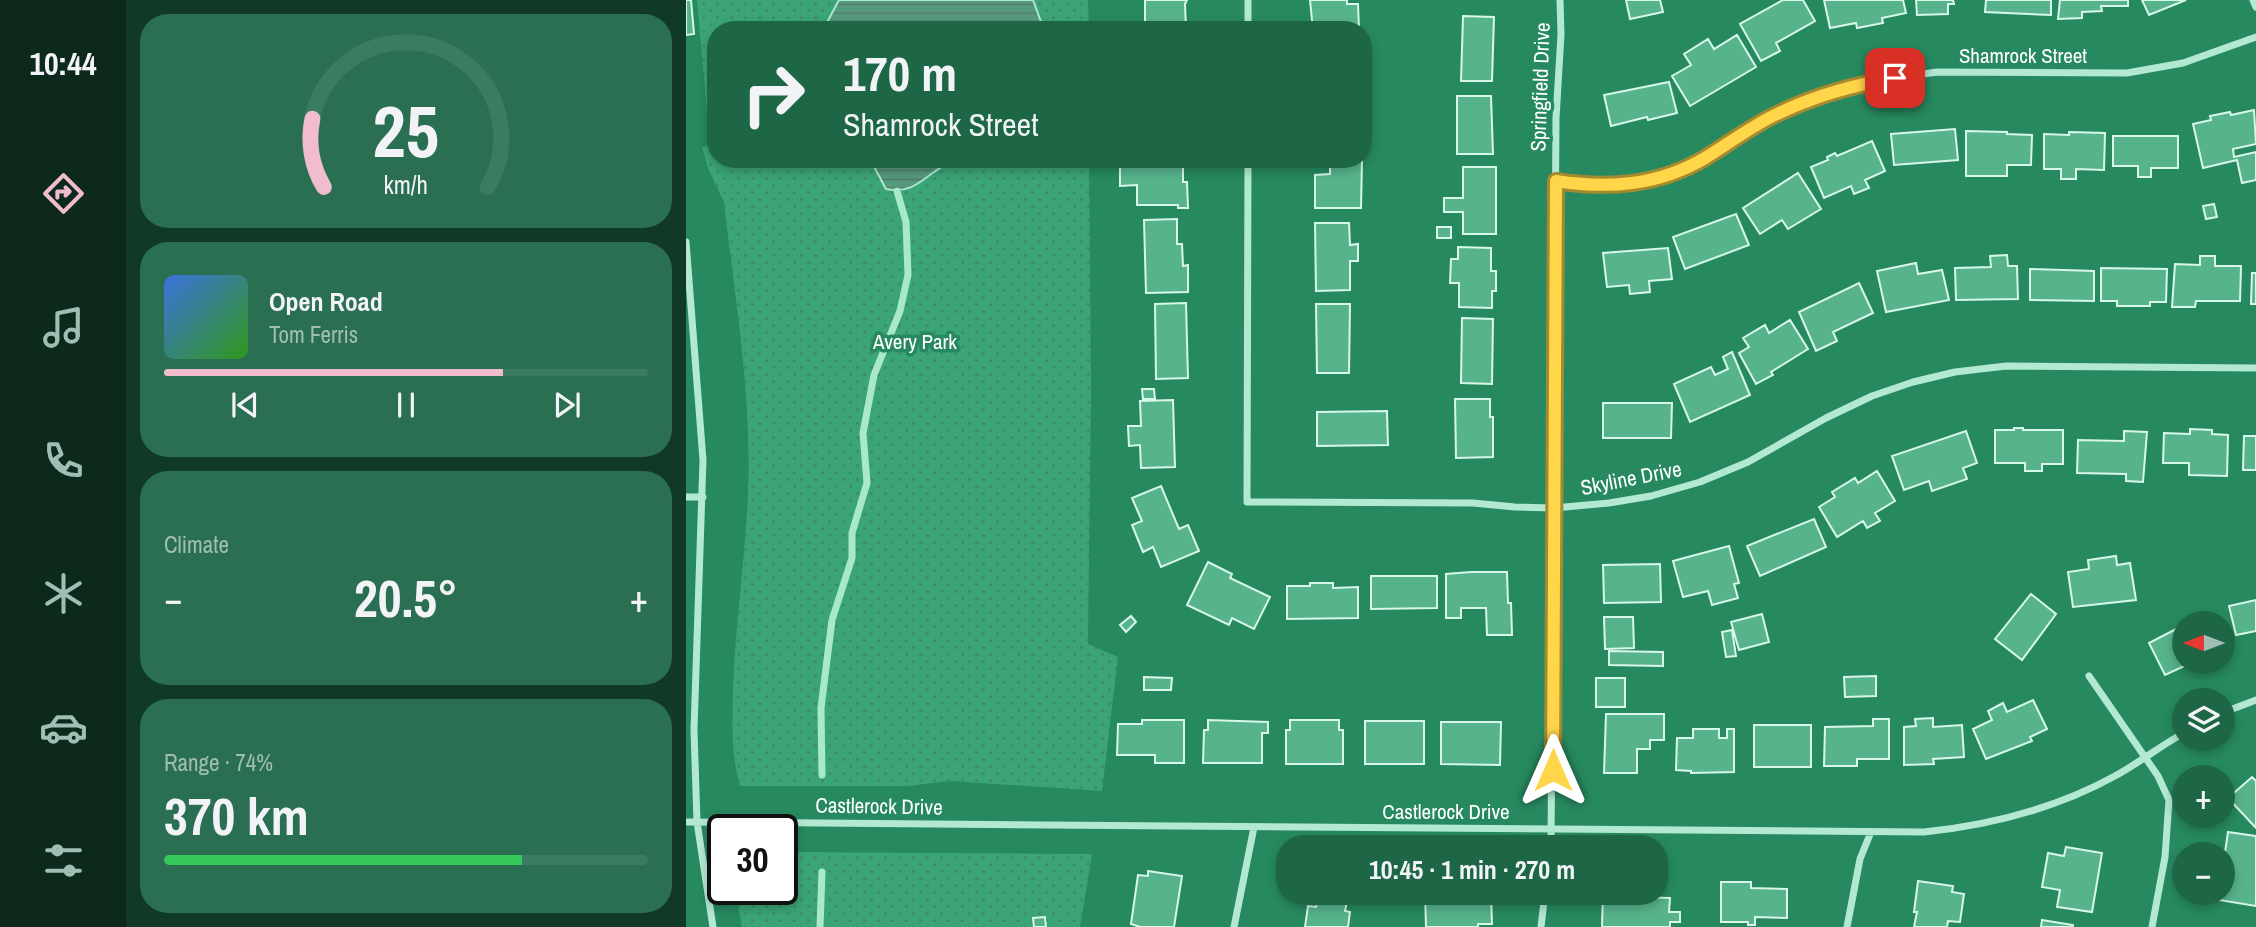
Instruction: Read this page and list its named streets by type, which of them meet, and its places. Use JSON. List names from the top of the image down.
{
  "streets": {
    "street": [
      "Shamrock Street",
      "Springfield Drive",
      "Skyline Drive",
      "Castlerock Drive"
    ]
  },
  "crossings": [
    ["Shamrock Street", "Springfield Drive"],
    ["Springfield Drive", "Skyline Drive"],
    ["Springfield Drive", "Castlerock Drive"]
  ],
  "parks": ["Avery Park"],
  "north": "left",
  "page": {
    "tabs": "10:44",
    "turn": ["170 m", "Shamrock Street"],
    "song": ["Open Road", "Tom Ferris"],
    "tile": [
      "Climate",
      ["Range · 74%", "370 km"]
    ],
    "heat": ["−", "20.5°", "+"],
    "map_buttons": ["+", "−"],
    "limit": "30",
    "trip": "10:45 · 1 min · 270 m",
    "gauge": ["25", "km/h"]
  }
}
